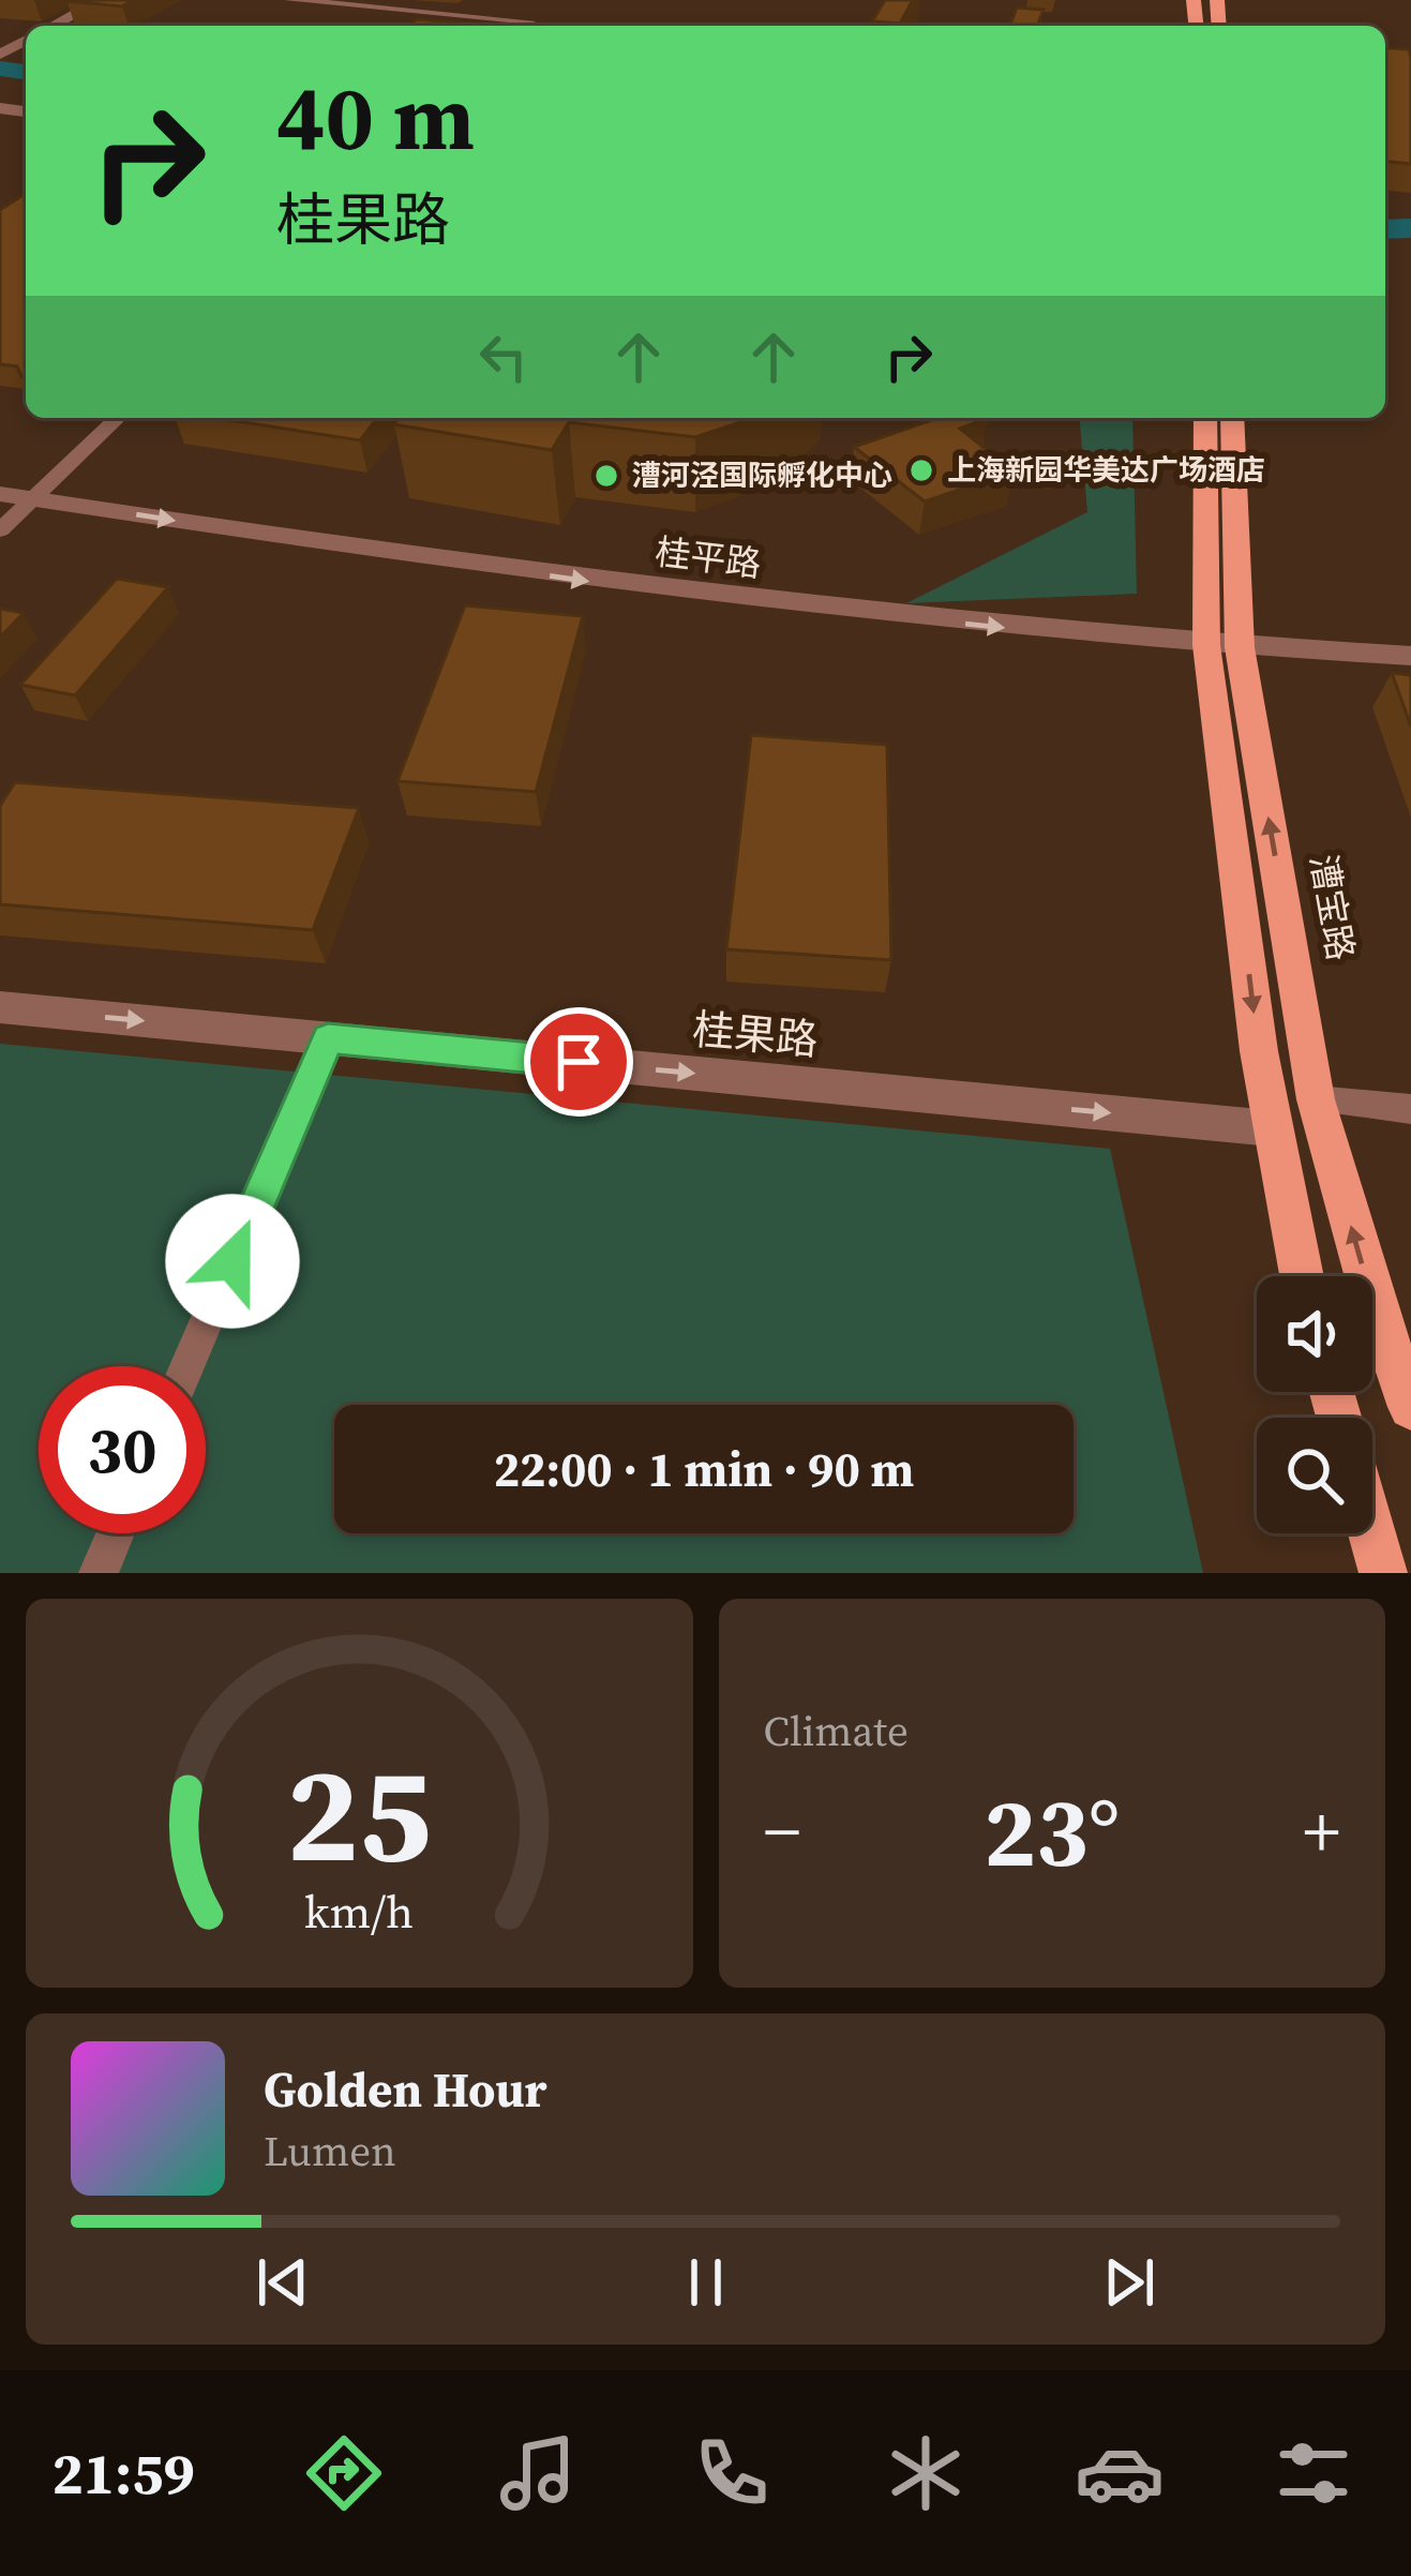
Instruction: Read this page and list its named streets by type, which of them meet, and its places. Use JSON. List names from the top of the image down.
{
  "streets": {
    "main road": ["漕宝路"],
    "street": ["桂平路", "桂果路"]
  },
  "crossings": [
    ["桂平路", "漕宝路"],
    ["漕宝路", "桂果路"]
  ],
  "one_way": ["桂平路", "桂果路"],
  "places": ["上海新园华美达广场酒店", "漕河泾国际孵化中心"],
  "page": {
    "turn": ["40 m", "桂果路"],
    "limit": "30",
    "trip": "22:00 · 1 min · 90 m",
    "tile": "Climate",
    "heat": ["−", "23°", "+"],
    "song": ["Golden Hour", "Lumen"],
    "tabs": "21:59",
    "gauge": ["25", "km/h"]
  }
}
